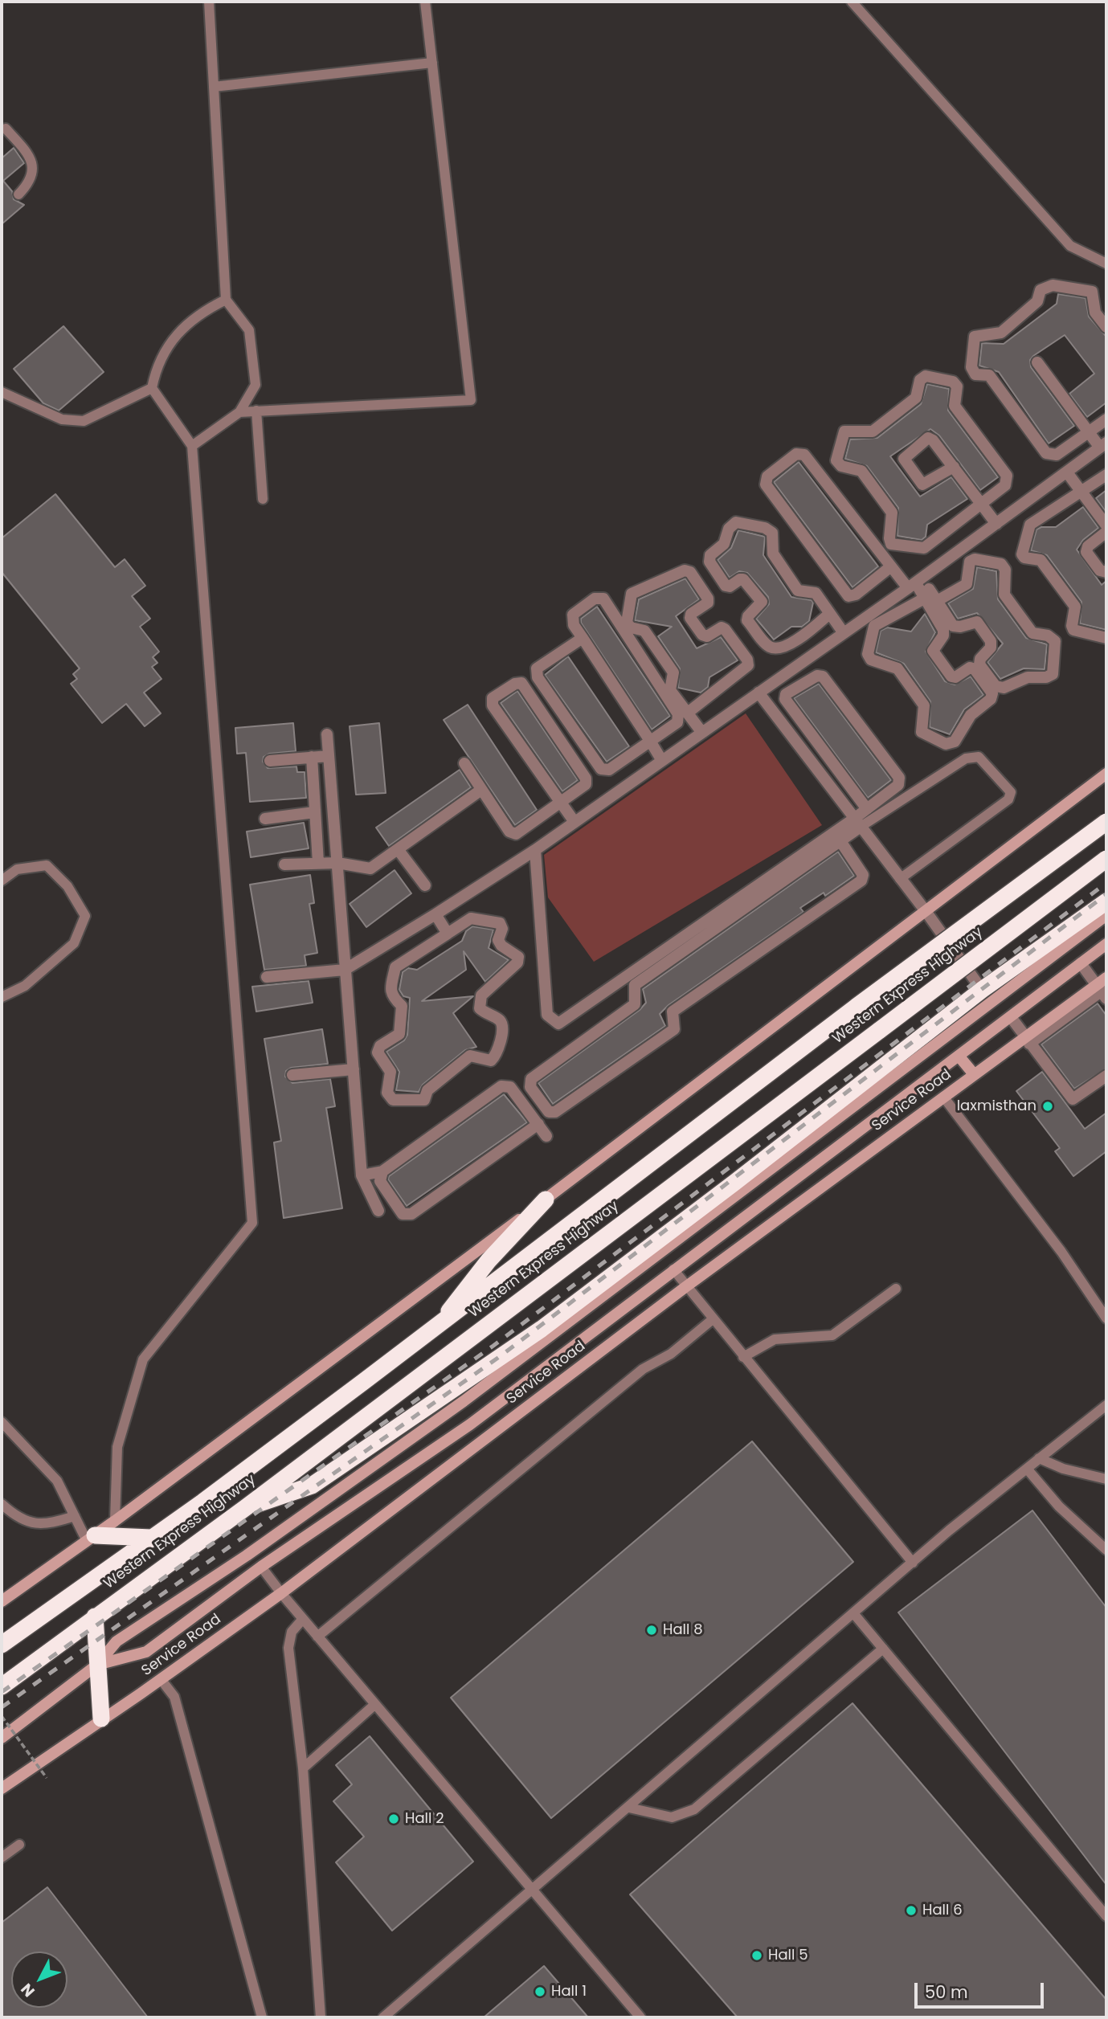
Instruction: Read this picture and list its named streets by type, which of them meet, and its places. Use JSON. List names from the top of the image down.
{
  "streets": {
    "highway": ["Western Express Highway"],
    "main road": ["Service Road"]
  },
  "places": [
    "laxmisthan",
    "Hall 8",
    "Hall 2",
    "Hall 6",
    "Hall 5",
    "Hall 1"
  ],
  "scale_bar": "50 m",
  "north": "bottom left"
}
